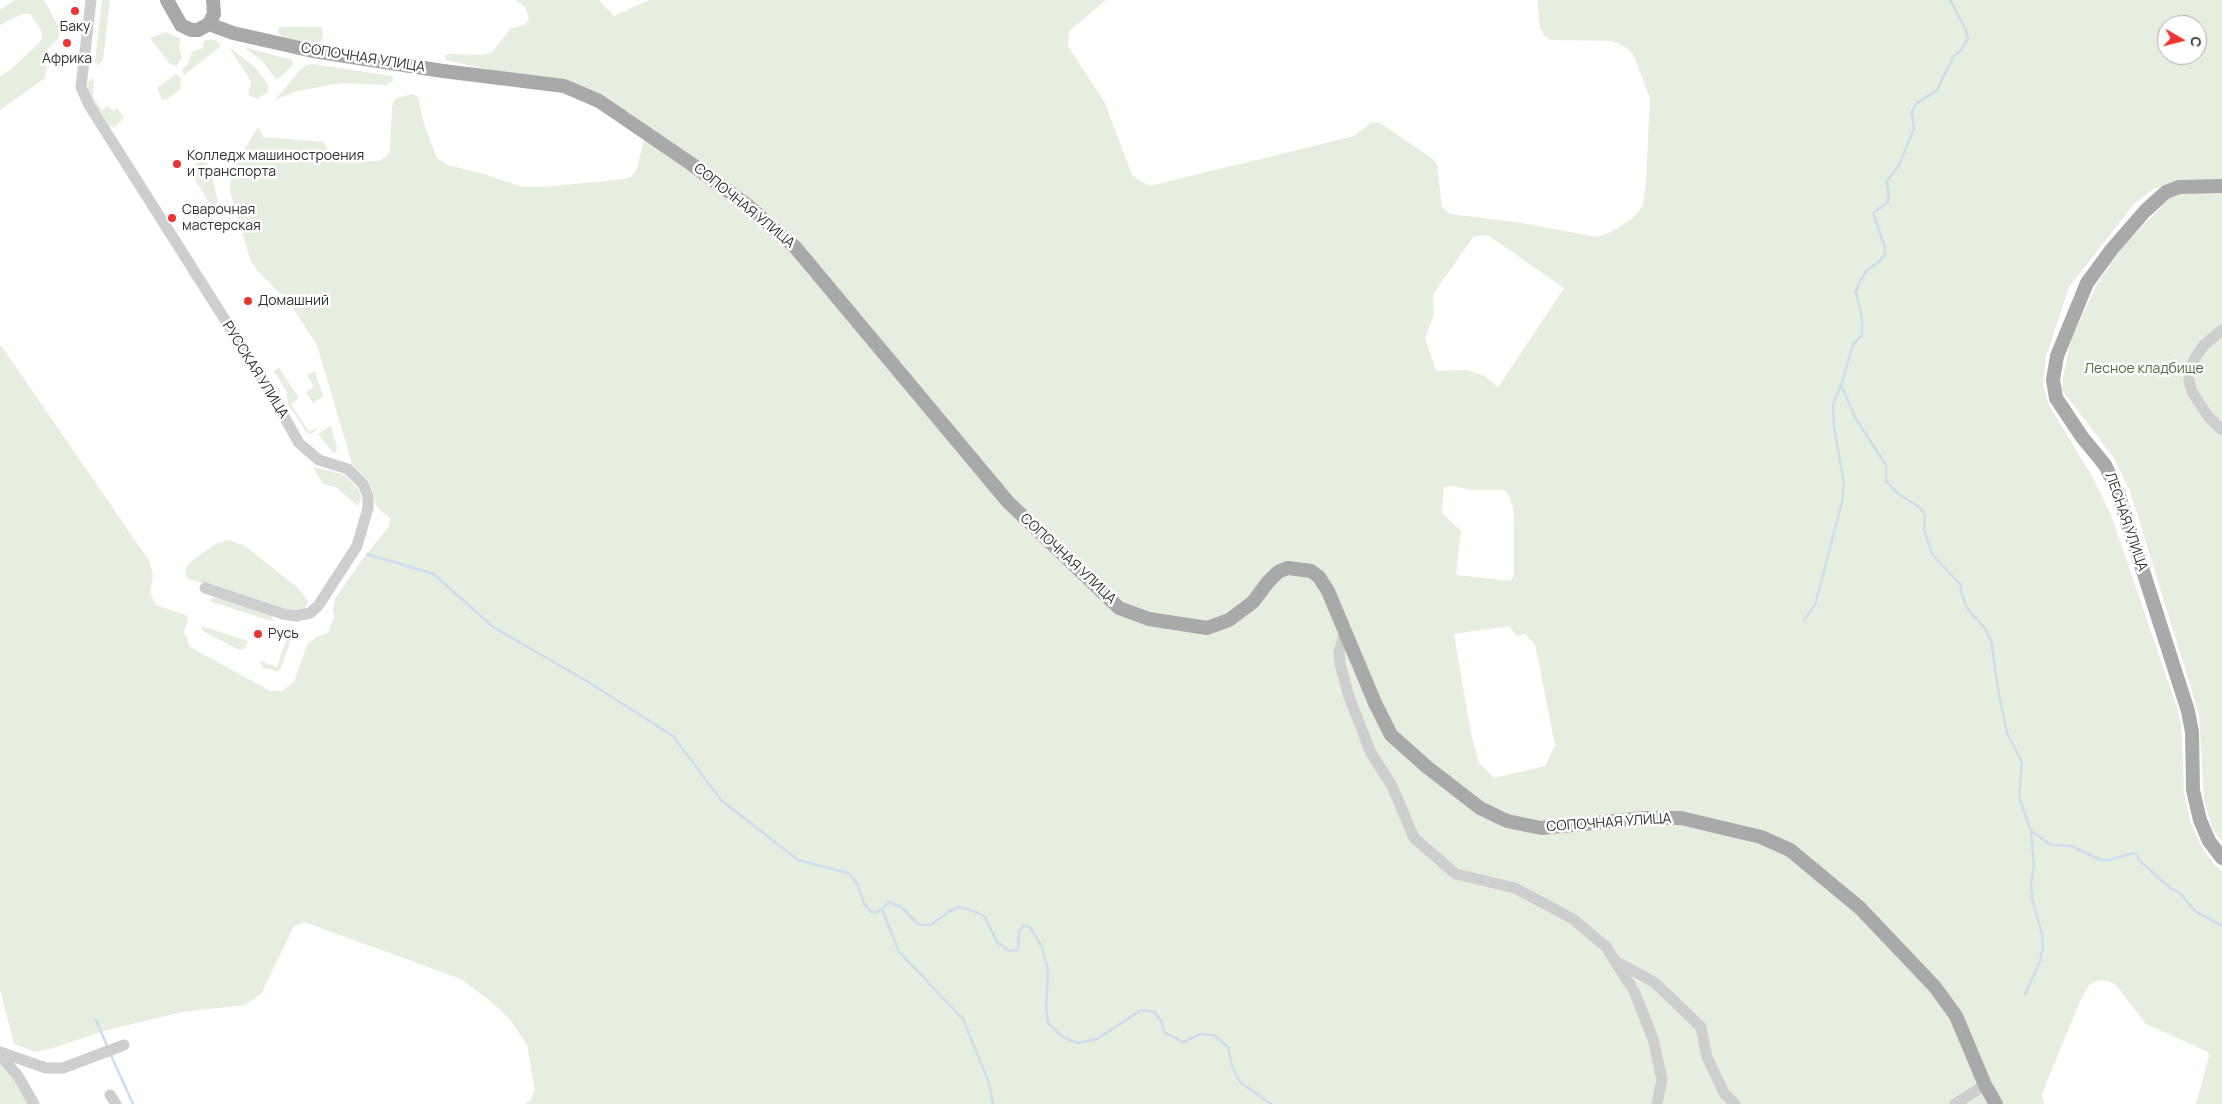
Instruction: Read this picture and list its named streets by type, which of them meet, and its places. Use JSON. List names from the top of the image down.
{
  "streets": {
    "main road": ["СОПОЧНАЯ УЛИЦА", "ЛЕСНАЯ УЛИЦА"],
    "street": ["РУССКАЯ УЛИЦА"]
  },
  "parks": ["Лесное кладбище"],
  "places": [
    "Баку",
    "Африка",
    "Колледж машиностроения и транспорта",
    "Сварочная мастерская",
    "Домашний",
    "Русь"
  ],
  "north": "right"
}
